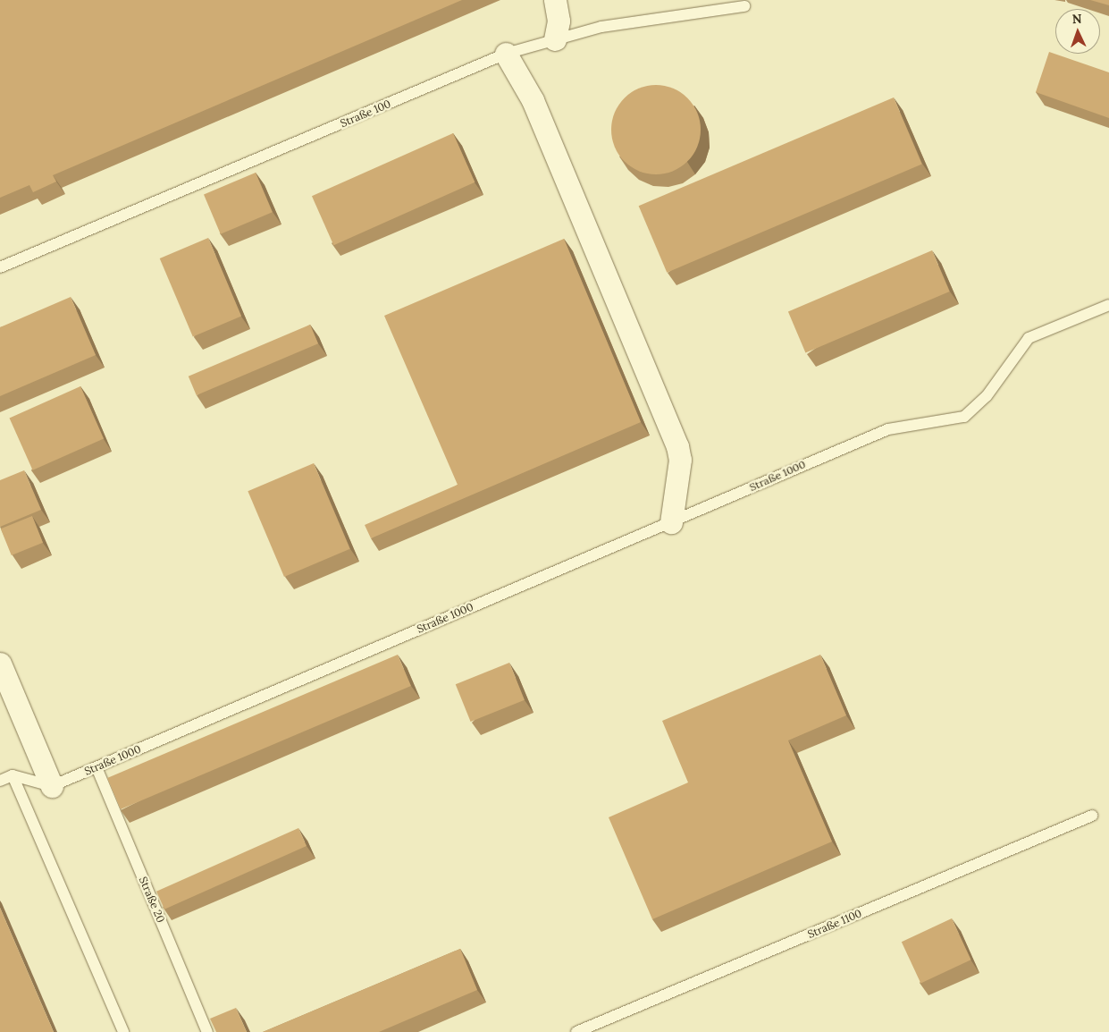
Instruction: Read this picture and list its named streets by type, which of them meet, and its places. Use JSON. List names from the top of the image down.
{
  "streets": {
    "lane": [
      "Straße 100",
      "Straße 1000",
      "Straße 20",
      "Straße 1100"
    ]
  },
  "crossings": [
    ["Straße 1000", "Straße 20"]
  ],
  "north": "top"
}
